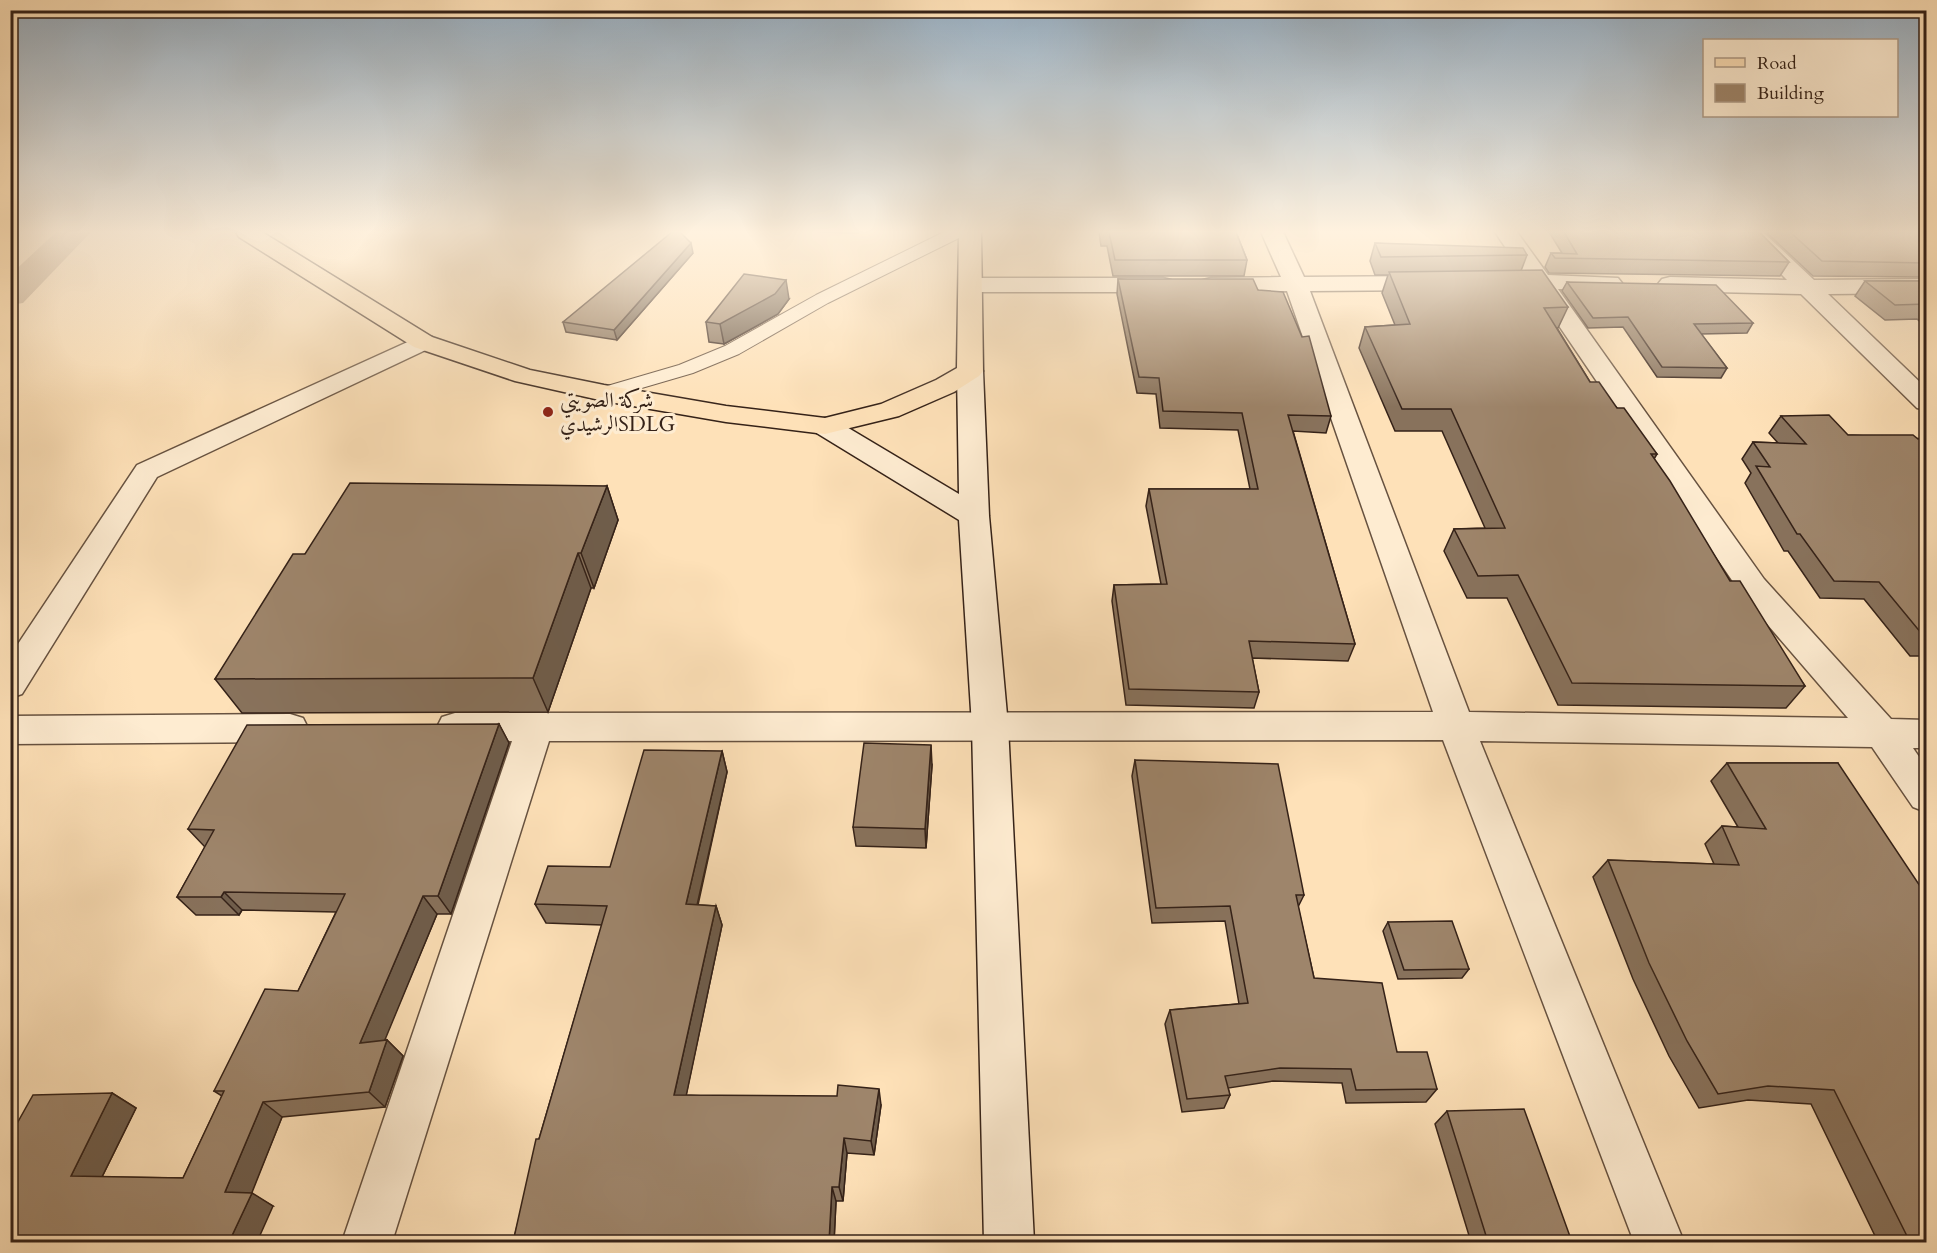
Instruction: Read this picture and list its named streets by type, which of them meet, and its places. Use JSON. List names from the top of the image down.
{
  "places": ["شركة الصويتي الرشيديSDLG"],
  "legend": ["Road", "Building"]
}
